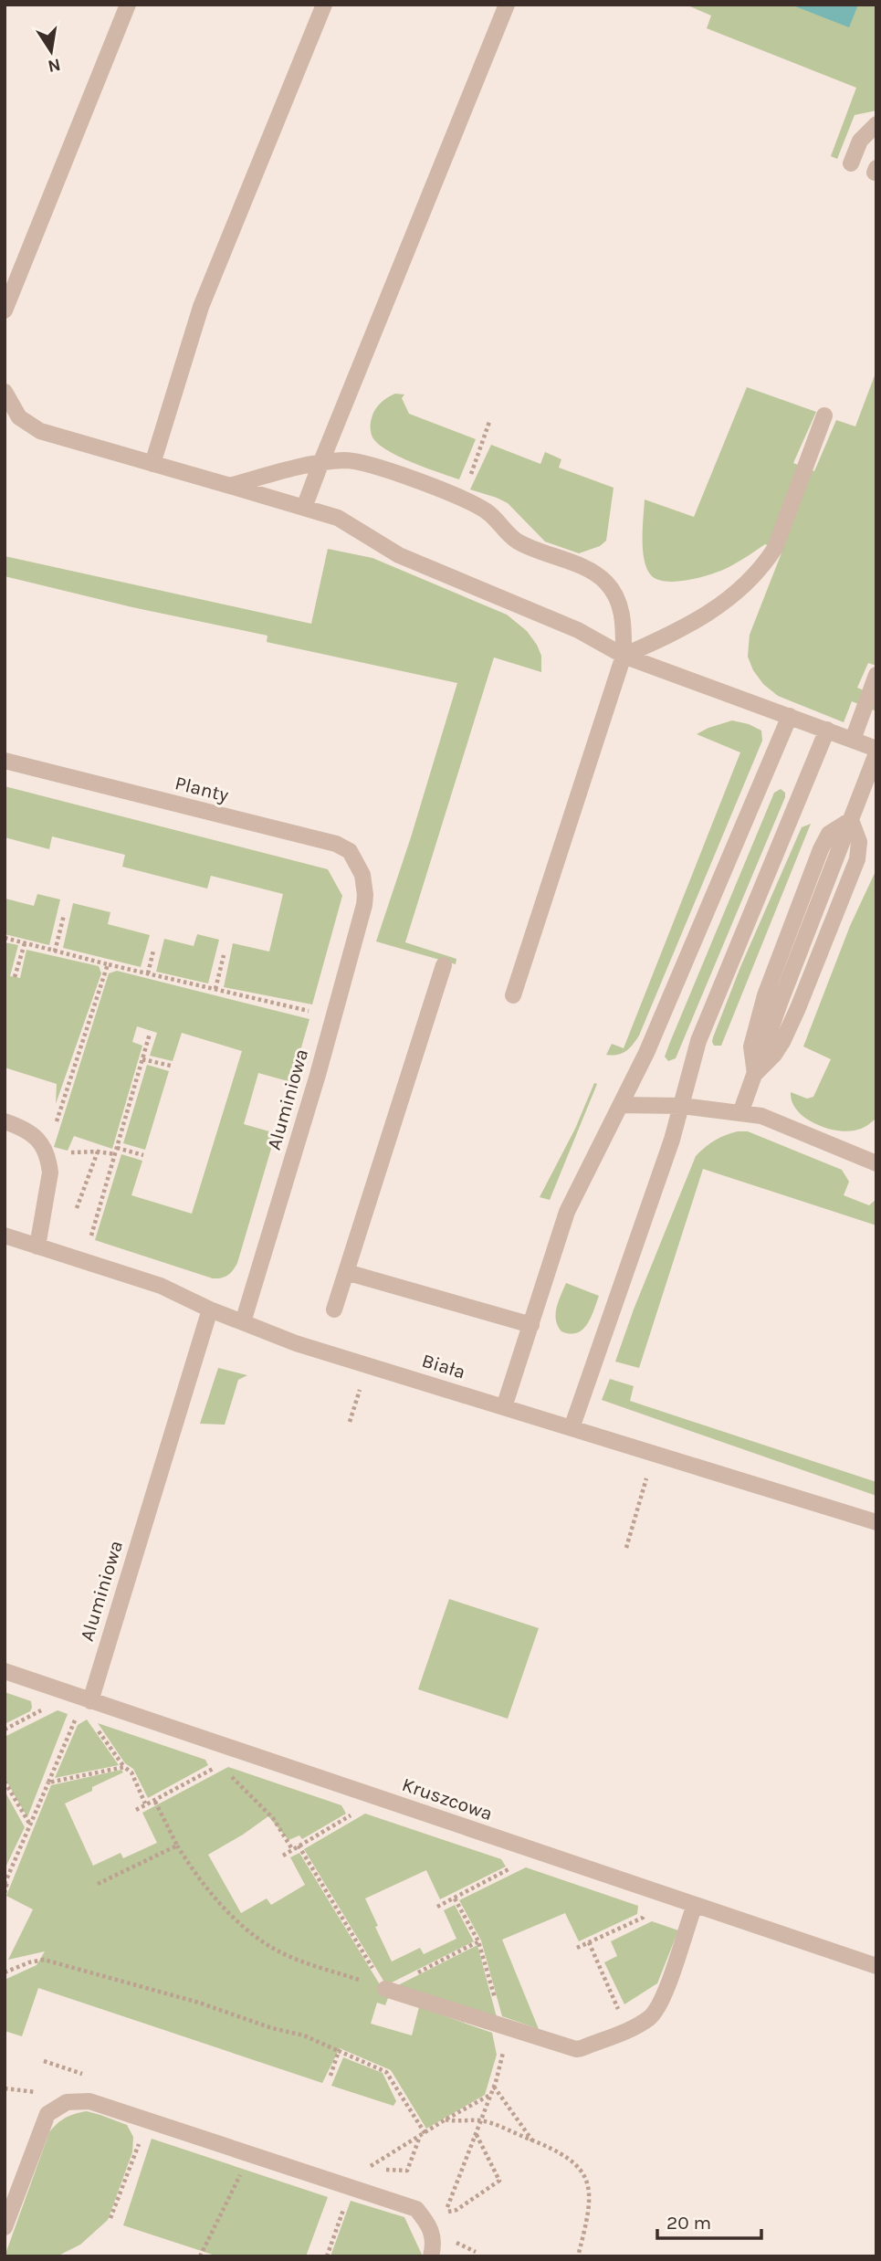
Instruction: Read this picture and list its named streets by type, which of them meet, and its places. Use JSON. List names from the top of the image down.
{
  "streets": {
    "street": [
      "Planty",
      "Aluminiowa",
      "Biała",
      "Kruszcowa"
    ]
  },
  "crossings": [
    ["Planty", "Aluminiowa"],
    ["Aluminiowa", "Biała"],
    ["Aluminiowa", "Kruszcowa"]
  ],
  "scale_bar": "20 m",
  "north": "bottom"
}
